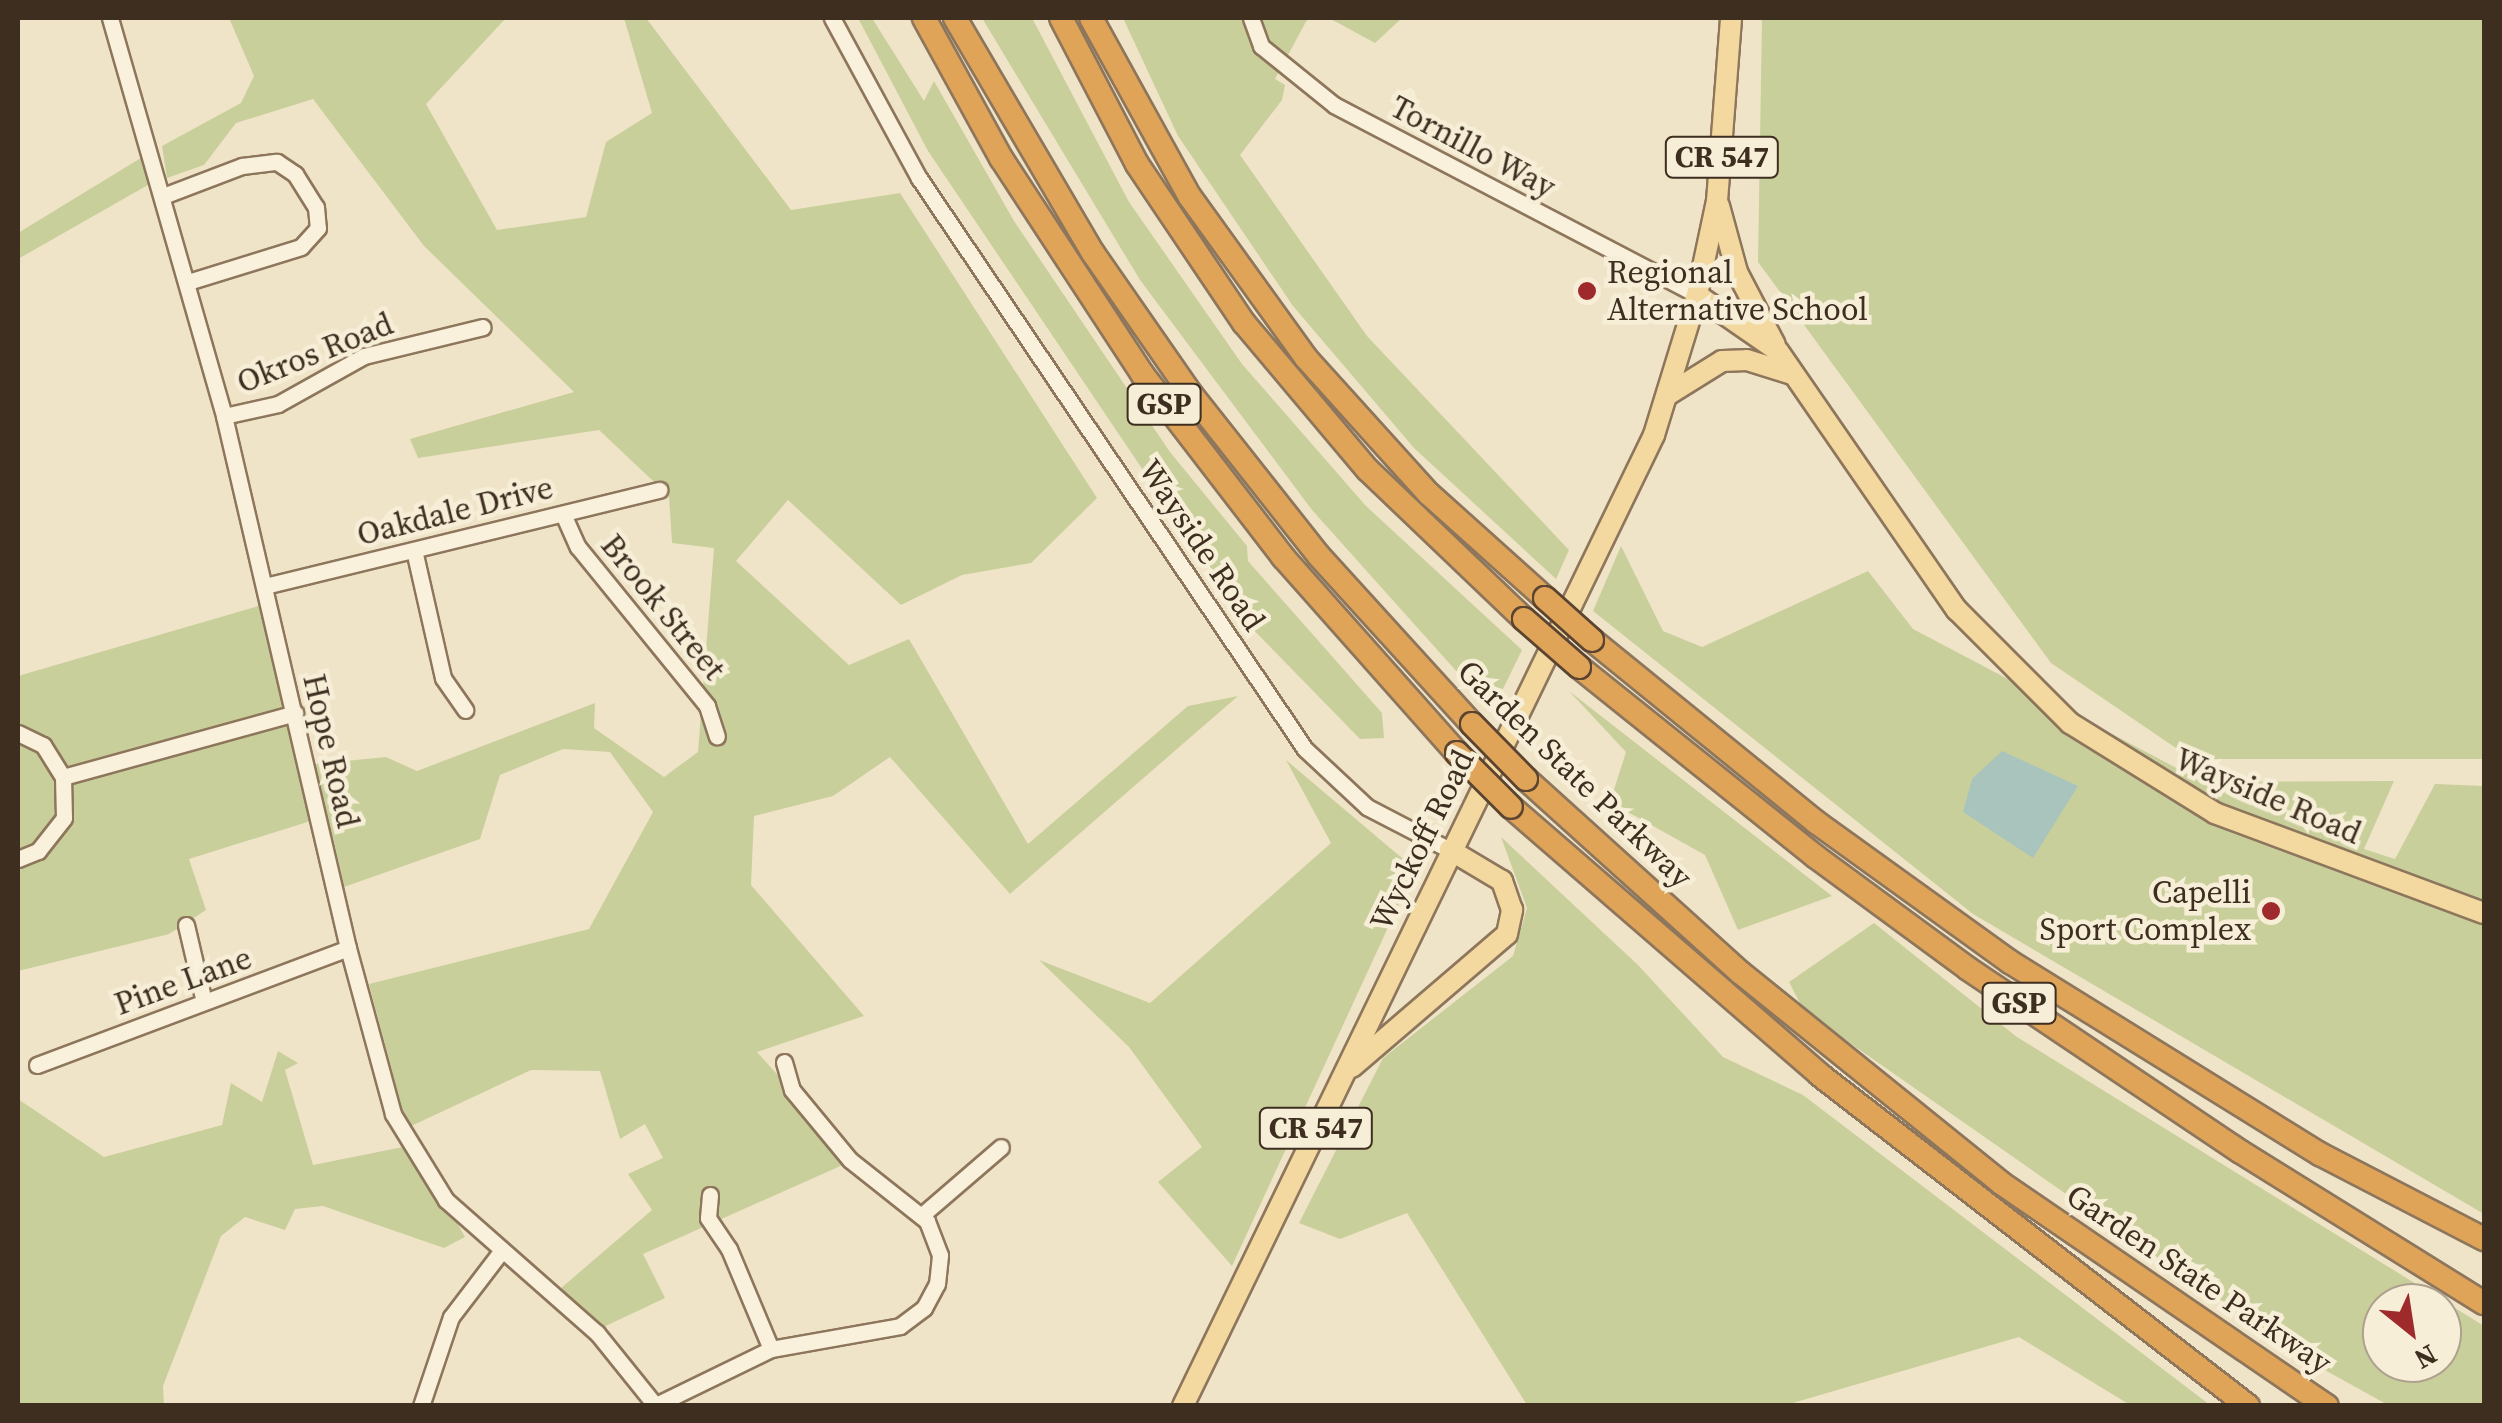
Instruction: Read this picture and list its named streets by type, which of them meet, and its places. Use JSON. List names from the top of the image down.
{
  "streets": {
    "highway": ["GSP", "Garden State Parkway"],
    "main road": ["CR 547", "Wayside Road", "Wyckoff Road"],
    "street": [
      "Tornillo Way",
      "Okros Road",
      "Oakdale Drive",
      "Brook Street",
      "Hope Road",
      "Pine Lane"
    ]
  },
  "crossings": [
    ["Tornillo Way", "CR 547"],
    ["Tornillo Way", "Wayside Road"],
    ["Tornillo Way", "Wyckoff Road"],
    ["CR 547", "Wayside Road"],
    ["CR 547", "Wyckoff Road"],
    ["Okros Road", "Hope Road"],
    ["Oakdale Drive", "Brook Street"],
    ["Oakdale Drive", "Hope Road"],
    ["Wayside Road", "Wyckoff Road"],
    ["Hope Road", "Pine Lane"]
  ],
  "places": ["Regional Alternative School", "Capelli Sport Complex"],
  "north": "bottom right"
}
